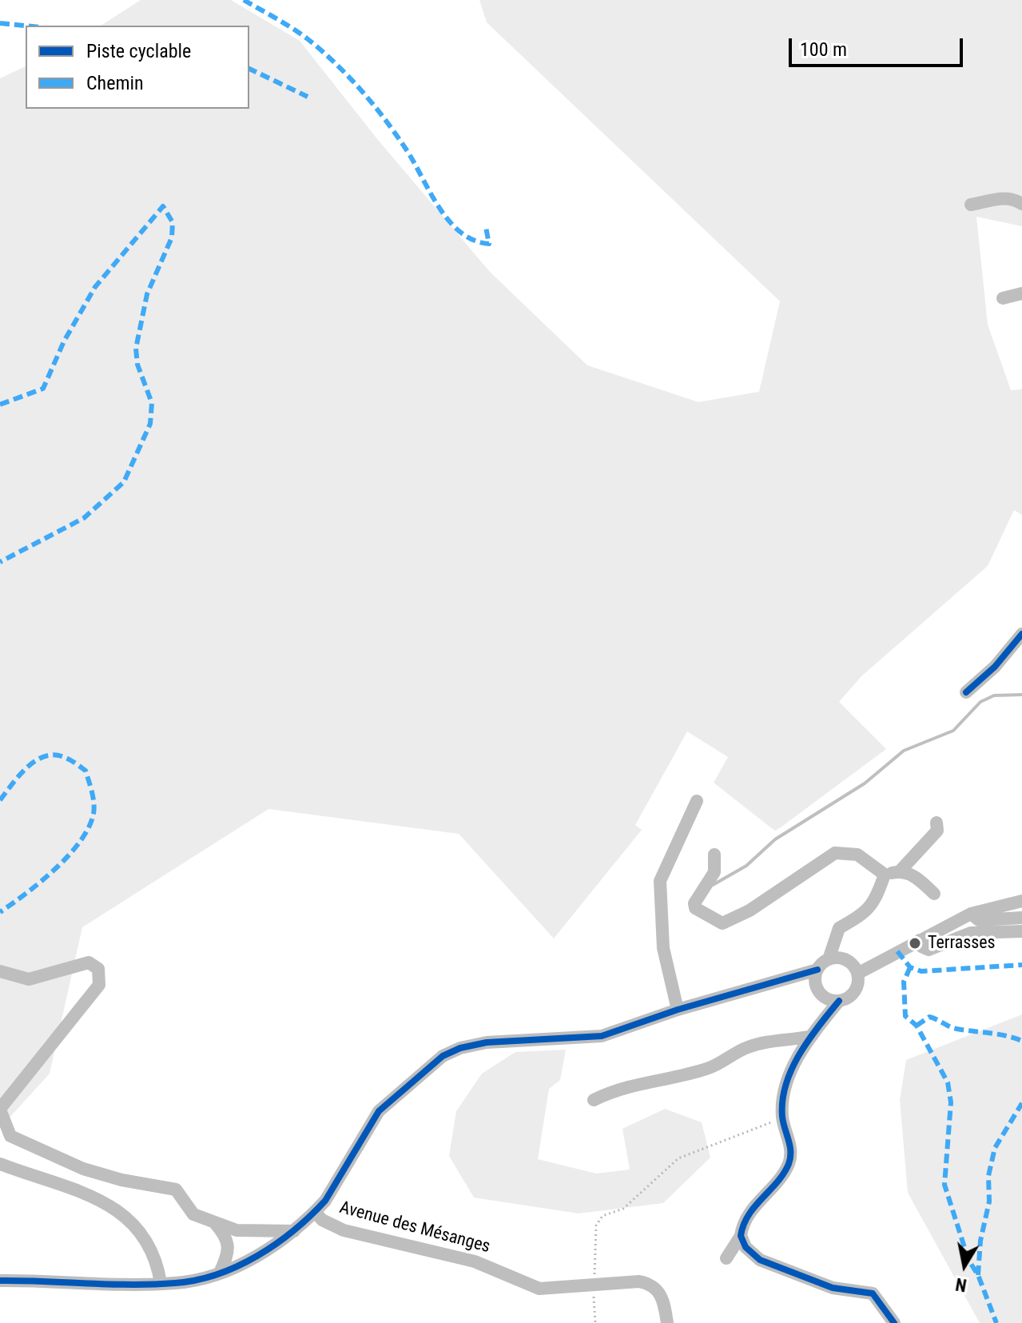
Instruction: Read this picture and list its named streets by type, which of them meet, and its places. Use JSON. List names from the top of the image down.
{
  "streets": {
    "street": ["Avenue des Mésanges"]
  },
  "places": ["Terrasses"],
  "legend": ["Piste cyclable", "Chemin"],
  "scale_bar": "100 m",
  "north": "bottom"
}
